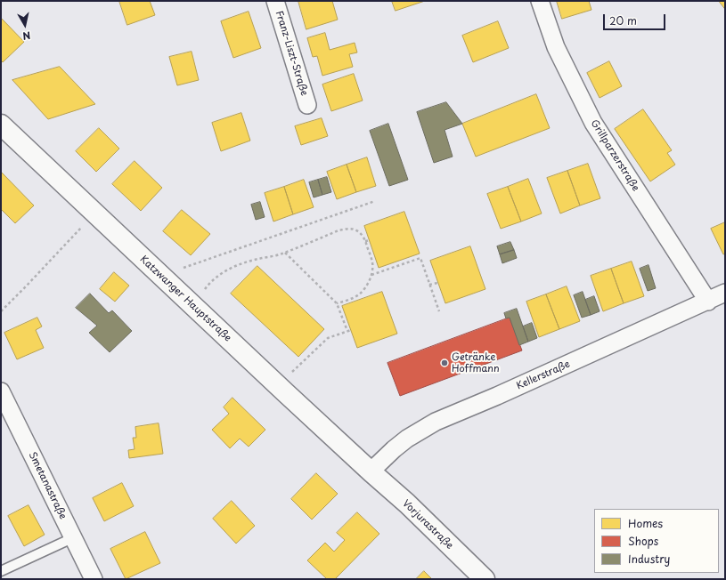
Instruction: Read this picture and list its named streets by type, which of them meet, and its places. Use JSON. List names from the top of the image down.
{
  "streets": {
    "main road": ["Katzwanger Hauptstraße", "Vorjurastraße"],
    "street": [
      "Franz-Liszt-Straße",
      "Grillparzerstraße",
      "Kellerstraße",
      "Smetanastraße"
    ]
  },
  "crossings": [
    ["Grillparzerstraße", "Kellerstraße"],
    ["Katzwanger Hauptstraße", "Kellerstraße"],
    ["Katzwanger Hauptstraße", "Vorjurastraße"],
    ["Kellerstraße", "Vorjurastraße"]
  ],
  "places": ["Getränke Hoffmann"],
  "legend": ["Homes", "Shops", "Industry"],
  "scale_bar": "20 m",
  "north": "bottom"
}
